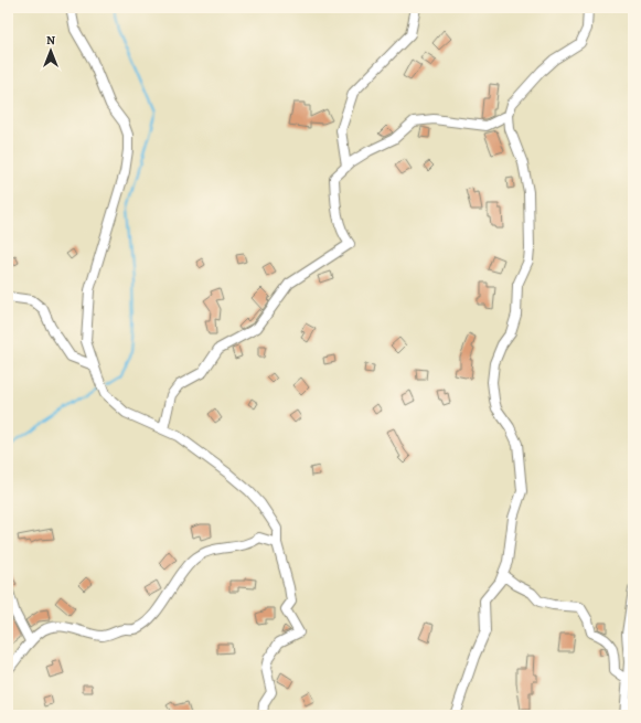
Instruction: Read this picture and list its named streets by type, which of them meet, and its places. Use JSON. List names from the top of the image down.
{
  "north": "top"
}
